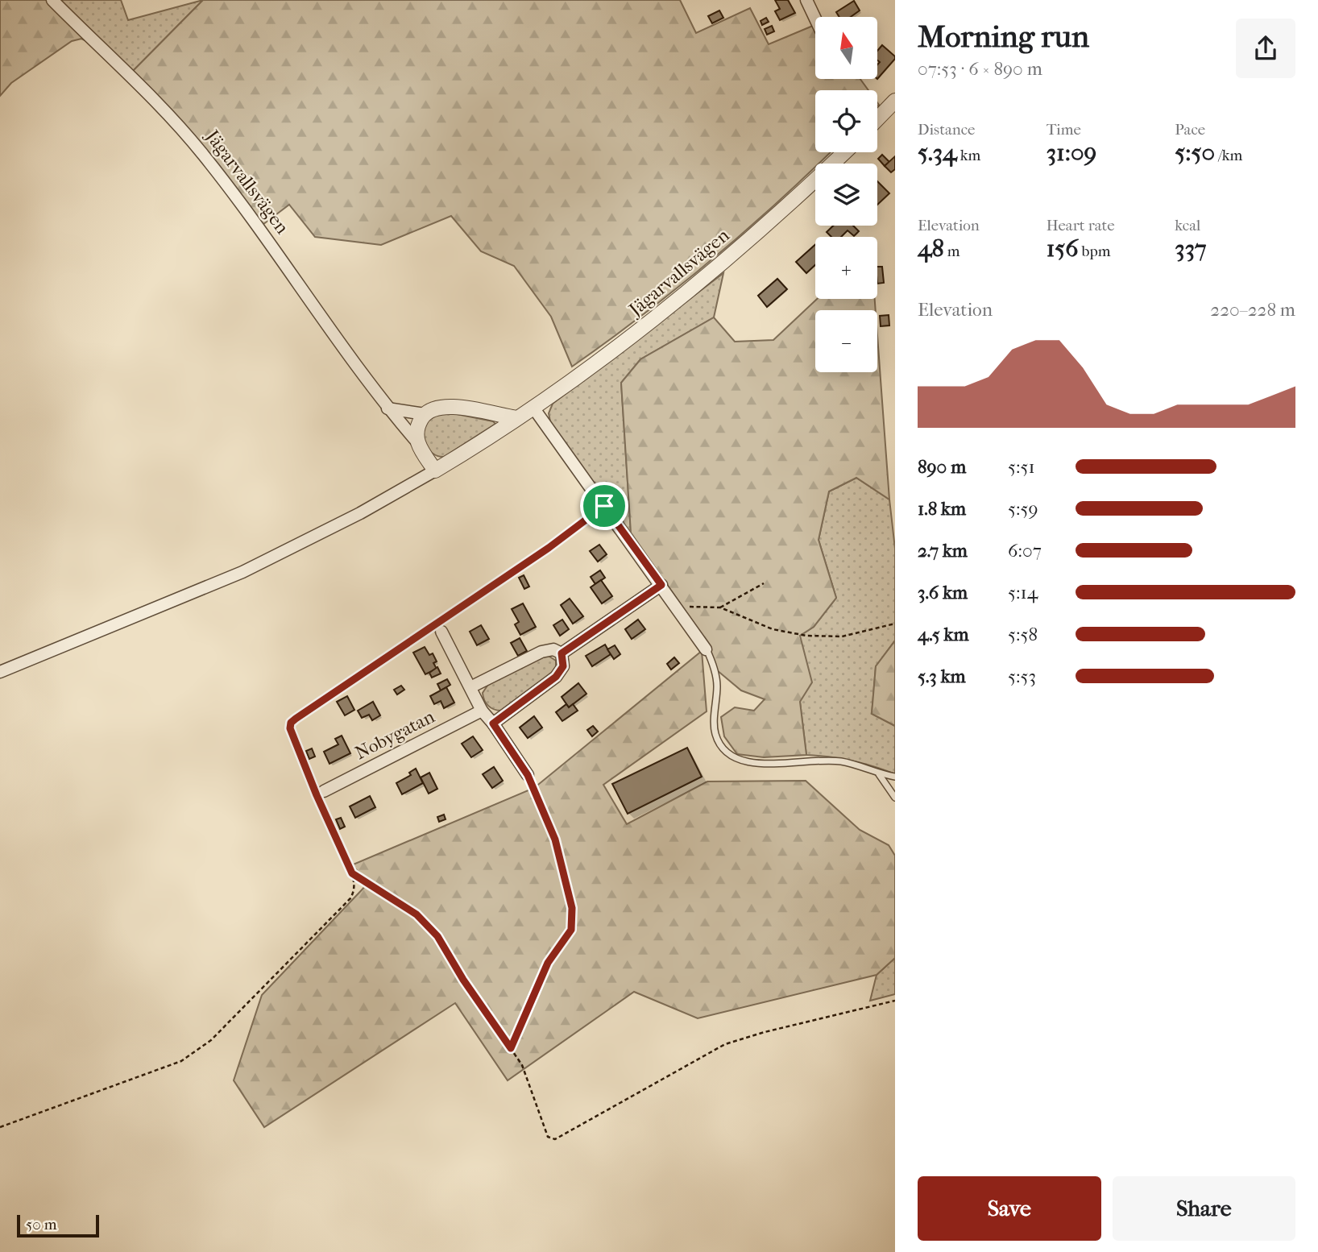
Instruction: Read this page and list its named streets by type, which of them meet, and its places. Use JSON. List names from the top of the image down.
{
  "streets": {
    "street": ["Jägarvallsvägen", "Nobygatan"]
  },
  "scale_bar": "50 m",
  "north": "top",
  "page": {
    "heading": ["Morning run", "07:53 · 6 × 890 m"],
    "map_buttons": ["+", "−"],
    "stats": [
      ["Distance", "5.34 km"],
      ["Time", "31:09"],
      ["Pace", "5:50 /km"],
      ["Elevation", "48 m"],
      ["Heart rate", "156 bpm"],
      ["kcal", "337"]
    ],
    "chart": ["Elevation", "220–228 m"],
    "list": [
      {
        "name": "890 m",
        "note": "5:51"
      },
      {
        "name": "1.8 km",
        "note": "5:59"
      },
      {
        "name": "2.7 km",
        "note": "6:07"
      },
      {
        "name": "3.6 km",
        "note": "5:14"
      },
      {
        "name": "4.5 km",
        "note": "5:58"
      },
      {
        "name": "5.3 km",
        "note": "5:53"
      }
    ],
    "buttons": ["Save", "Share"],
    "scale": "50 m"
  }
}
